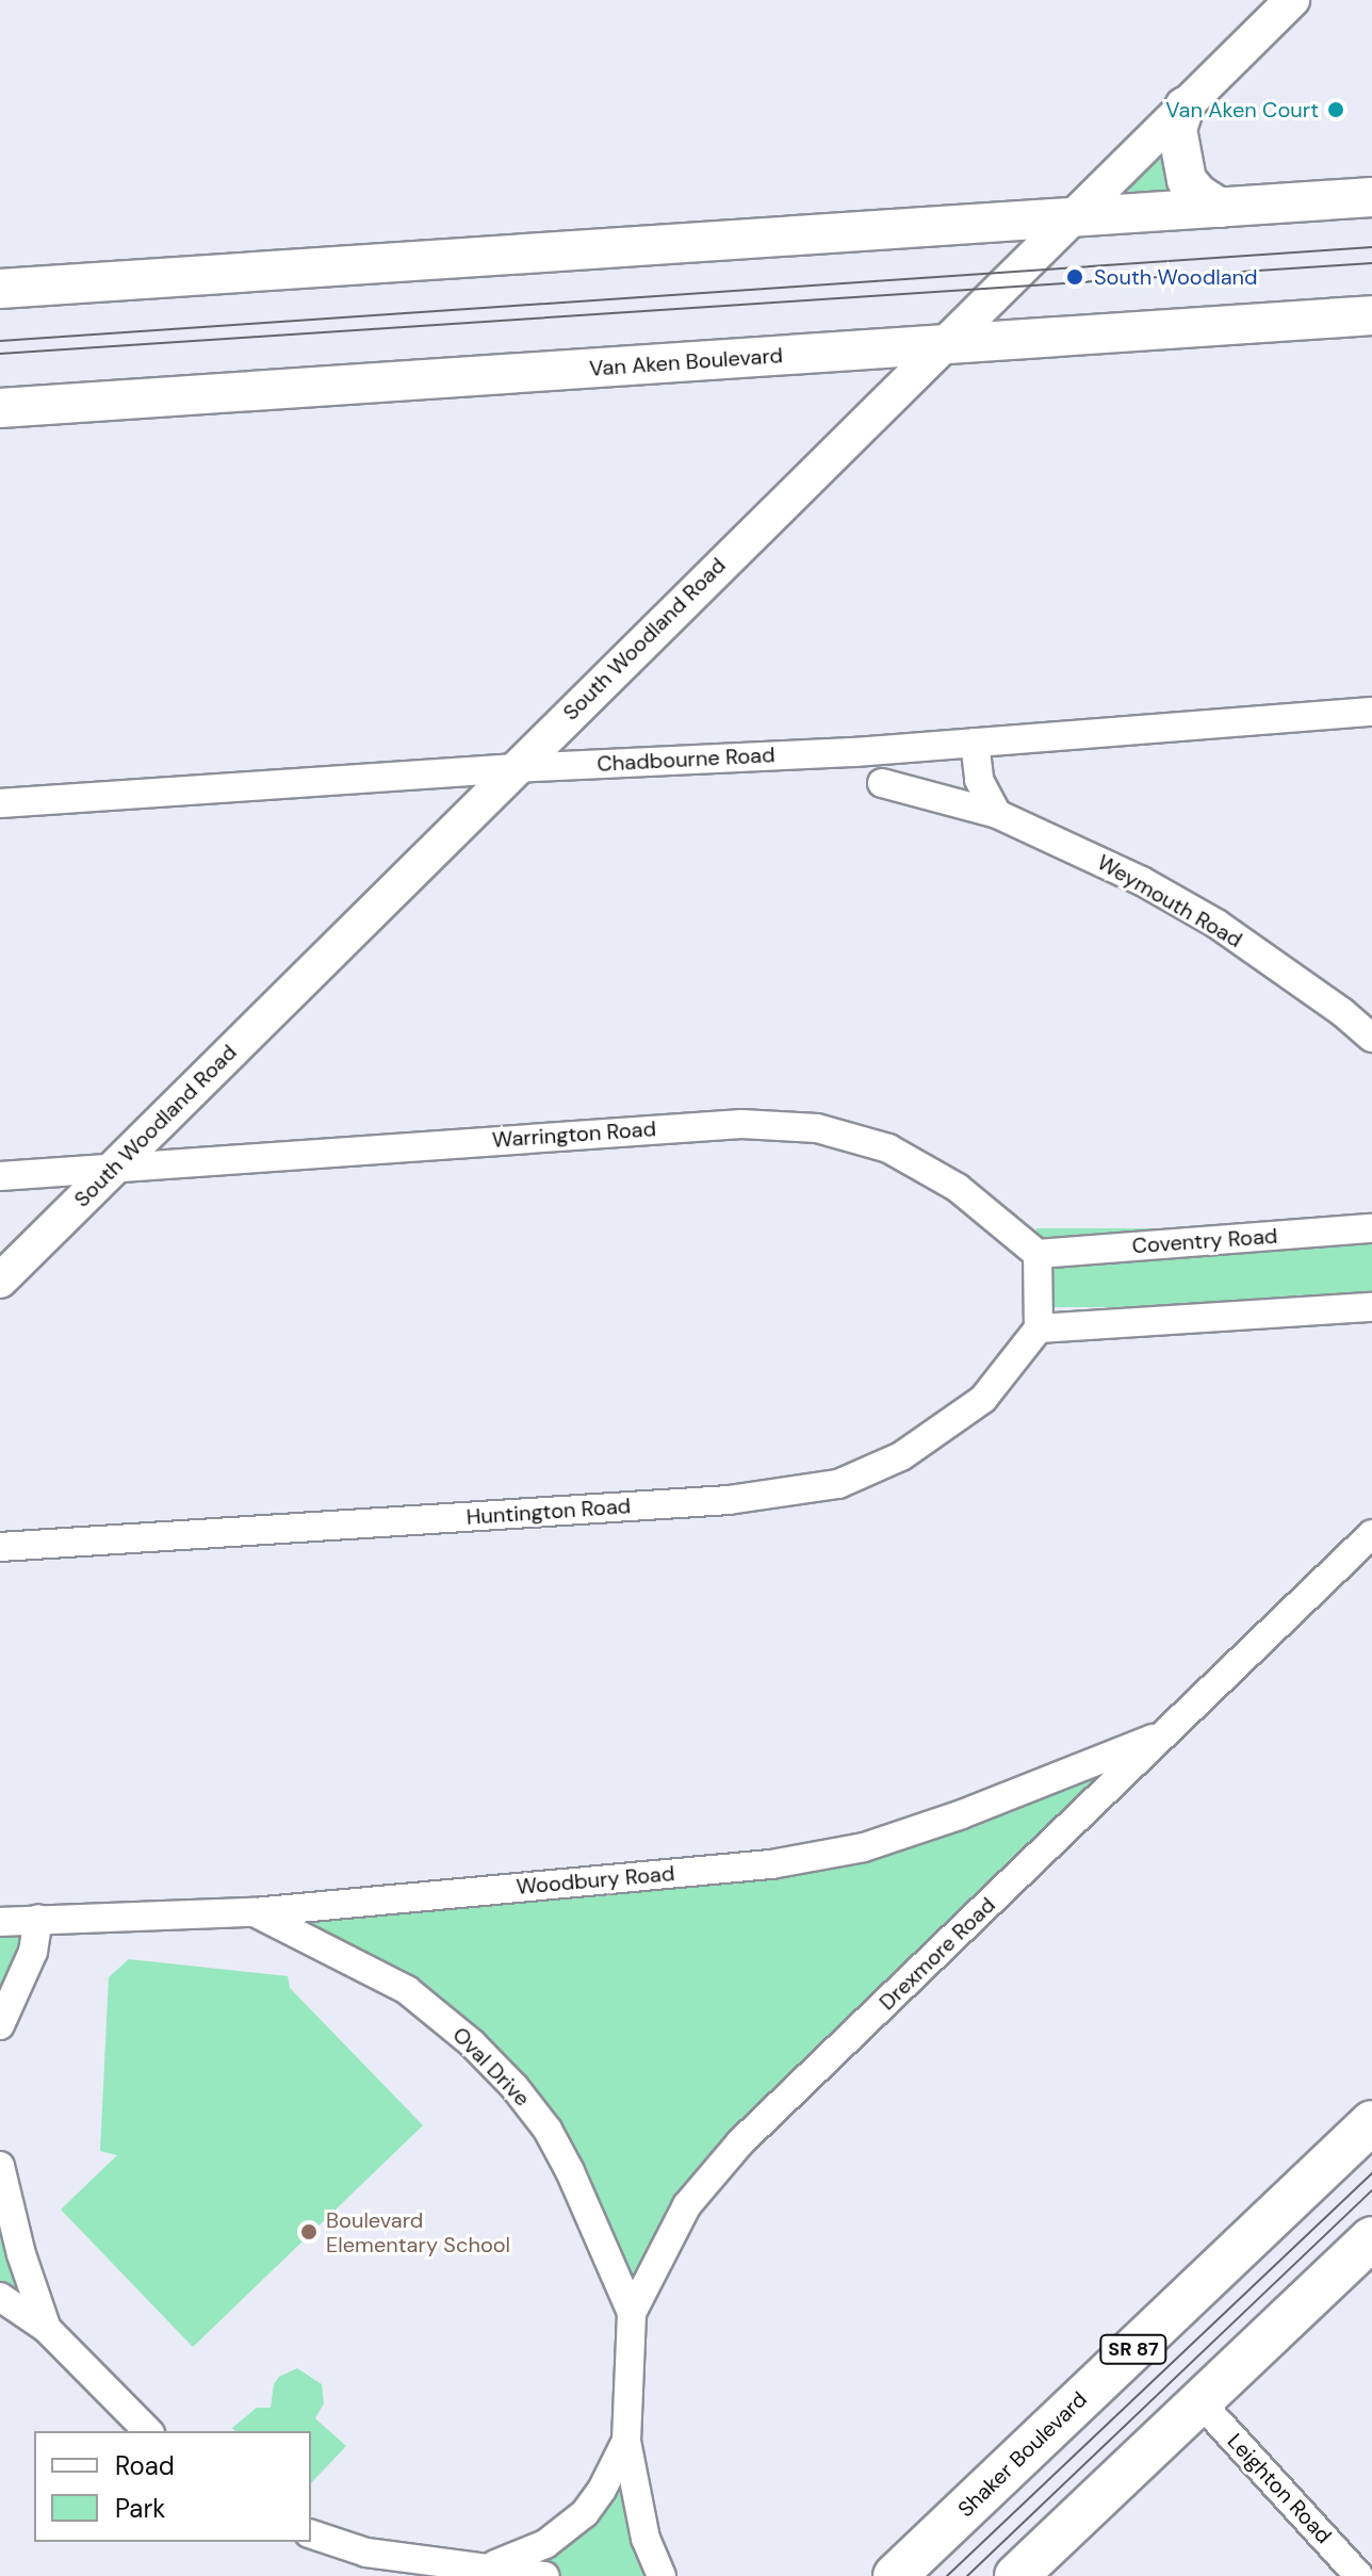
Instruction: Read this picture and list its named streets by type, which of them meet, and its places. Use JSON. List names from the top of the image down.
{
  "streets": {
    "main road": ["Van Aken Boulevard", "SR 87", "Shaker Boulevard"],
    "street": [
      "South Woodland Road",
      "Chadbourne Road",
      "Weymouth Road",
      "Warrington Road",
      "Coventry Road",
      "Huntington Road",
      "Woodbury Road",
      "Drexmore Road",
      "Oval Drive",
      "Leighton Road"
    ]
  },
  "crossings": [
    ["Van Aken Boulevard", "South Woodland Road"],
    ["South Woodland Road", "Chadbourne Road"],
    ["South Woodland Road", "Warrington Road"],
    ["Warrington Road", "Coventry Road"],
    ["Woodbury Road", "Drexmore Road"],
    ["Woodbury Road", "Oval Drive"],
    ["Drexmore Road", "Oval Drive"]
  ],
  "places": ["Van Aken Court", "South Woodland", "Boulevard Elementary School"],
  "legend": ["Road", "Park"]
}
